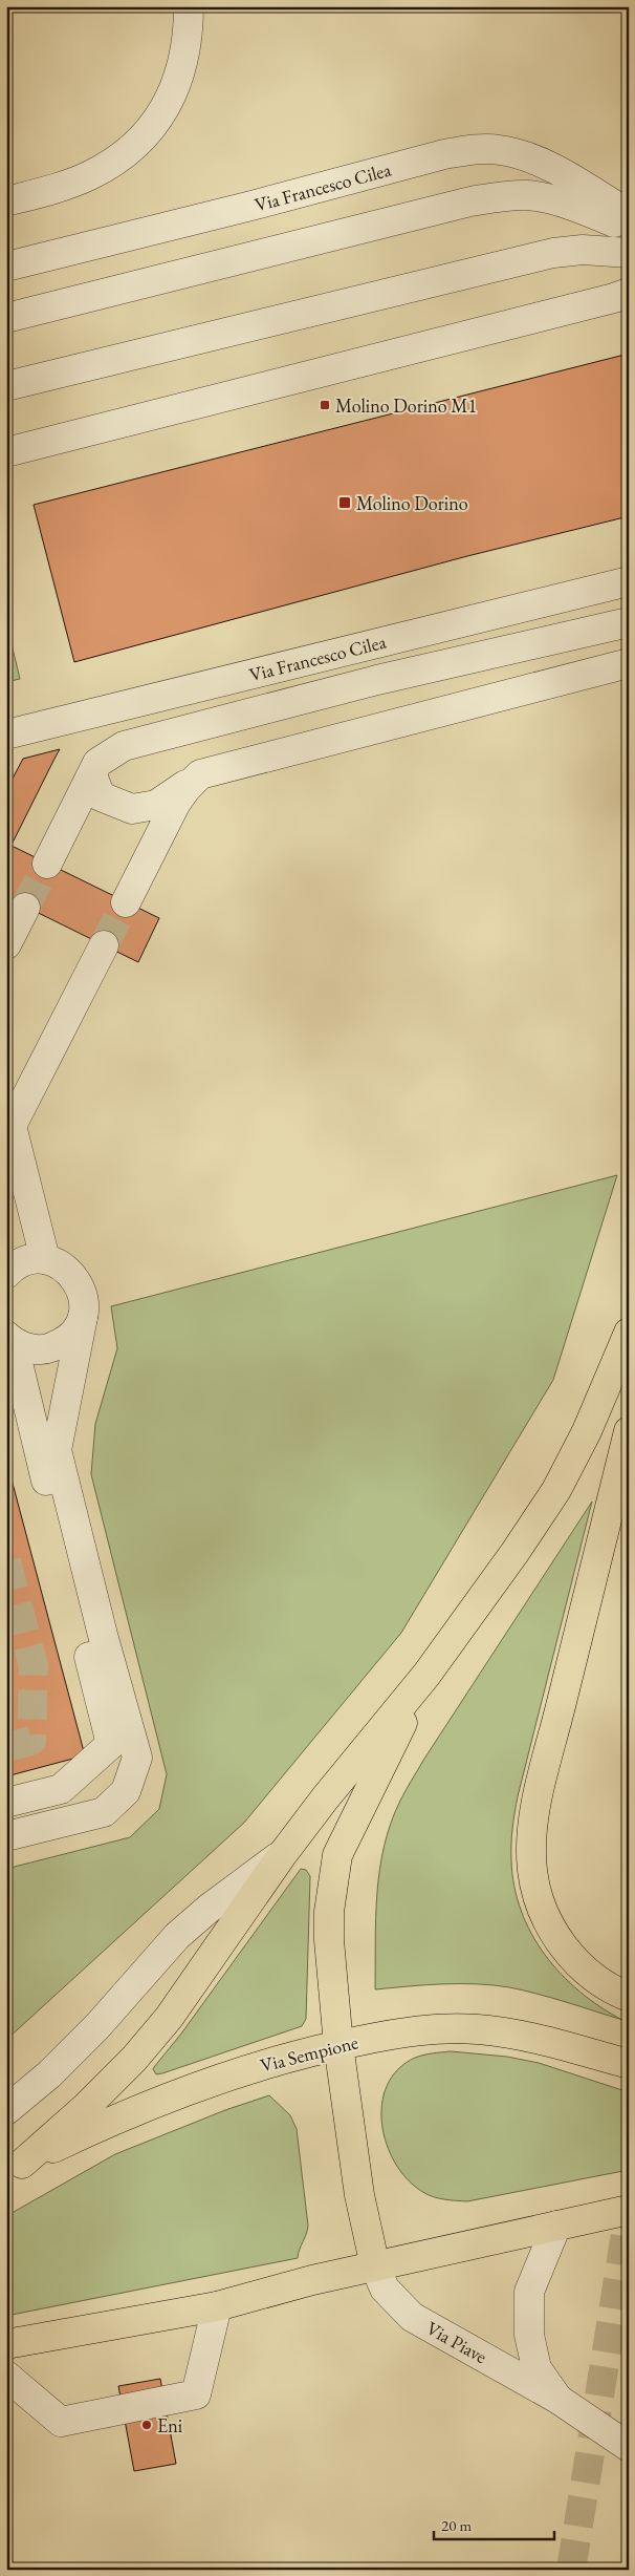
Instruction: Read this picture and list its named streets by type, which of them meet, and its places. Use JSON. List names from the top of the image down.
{
  "streets": {
    "main road": ["Via Sempione"],
    "street": ["Via Francesco Cilea", "Via Piave"]
  },
  "places": {
    "transit": ["Molino Dorino M1", "Molino Dorino"],
    "other": ["Eni"]
  },
  "scale_bar": "20 m"
}
